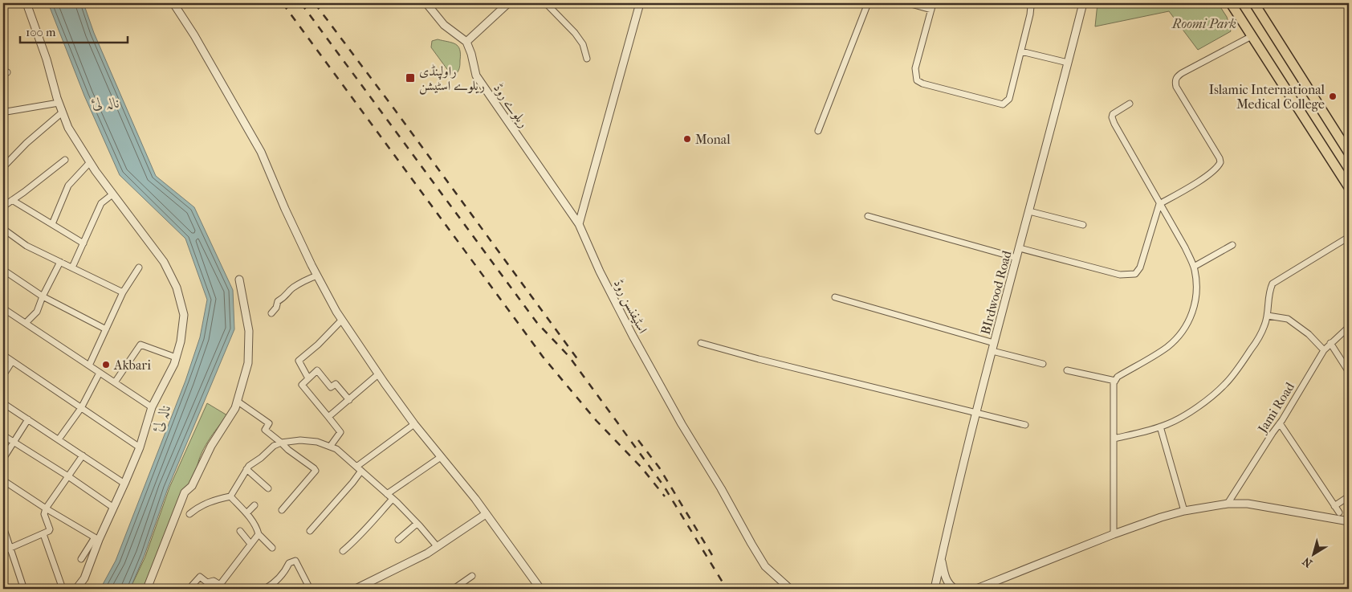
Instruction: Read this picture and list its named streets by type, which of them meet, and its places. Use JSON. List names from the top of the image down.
{
  "streets": {
    "street": [
      "ریلوے روڈ",
      "BIrdwood Road",
      "اسٹیفنسن روڈ",
      "Jami Road"
    ]
  },
  "crossings": [
    ["ریلوے روڈ", "اسٹیفنسن روڈ"]
  ],
  "water": ["نالہ لئ"],
  "parks": ["Roomi Park"],
  "places": {
    "transit": ["راولپنڈی ریلوے اسٹیشن"],
    "other": ["Islamic International Medical College", "Monal", "Akbari"]
  },
  "scale_bar": "100 m",
  "north": "bottom left"
}
